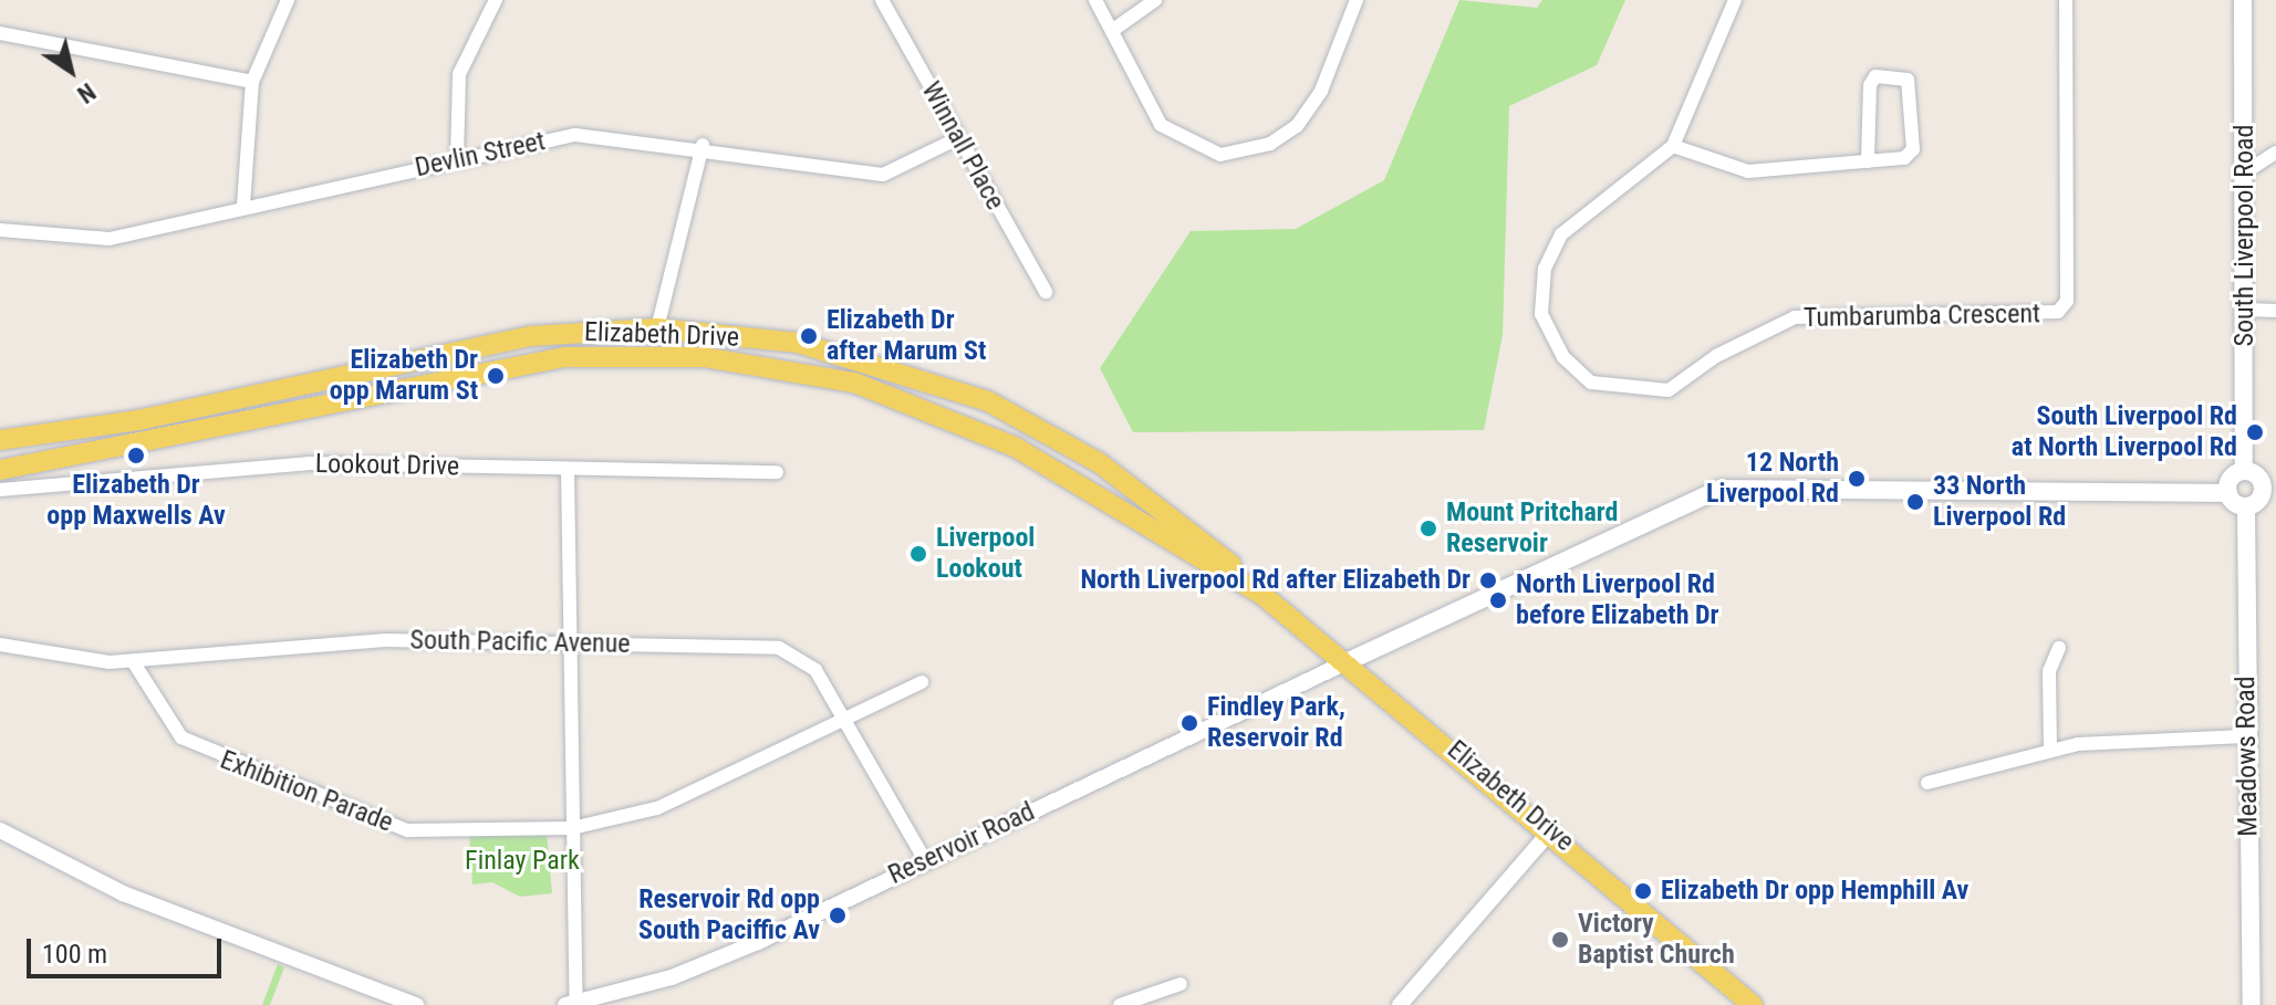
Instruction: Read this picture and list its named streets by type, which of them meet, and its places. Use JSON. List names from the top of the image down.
{
  "streets": {
    "main road": ["South Liverpool Road", "Elizabeth Drive", "Meadows Road"],
    "street": [
      "Winnall Place",
      "Devlin Street",
      "Tumbarumba Crescent",
      "Lookout Drive",
      "South Pacific Avenue",
      "Exhibition Parade",
      "Reservoir Road"
    ]
  },
  "crossings": [
    ["Winnall Place", "Devlin Street"],
    ["Elizabeth Drive", "Reservoir Road"],
    ["South Pacific Avenue", "Exhibition Parade"],
    ["South Pacific Avenue", "Reservoir Road"]
  ],
  "parks": ["Finlay Park"],
  "places": [
    "Elizabeth Dr after Marum St",
    "Elizabeth Dr opp Marum St",
    "South Liverpool Rd at North Liverpool Rd",
    "Elizabeth Dr opp Maxwells Av",
    "12 North Liverpool Rd",
    "33 North Liverpool Rd",
    "Mount Pritchard Reservoir",
    "Liverpool Lookout",
    "North Liverpool Rd after Elizabeth Dr",
    "North Liverpool Rd before Elizabeth Dr",
    "Findley Park, Reservoir Rd",
    "Elizabeth Dr opp Hemphill Av",
    "Reservoir Rd opp South Paciffic Av",
    "Victory Baptist Church"
  ],
  "scale_bar": "100 m",
  "north": "bottom right"
}
